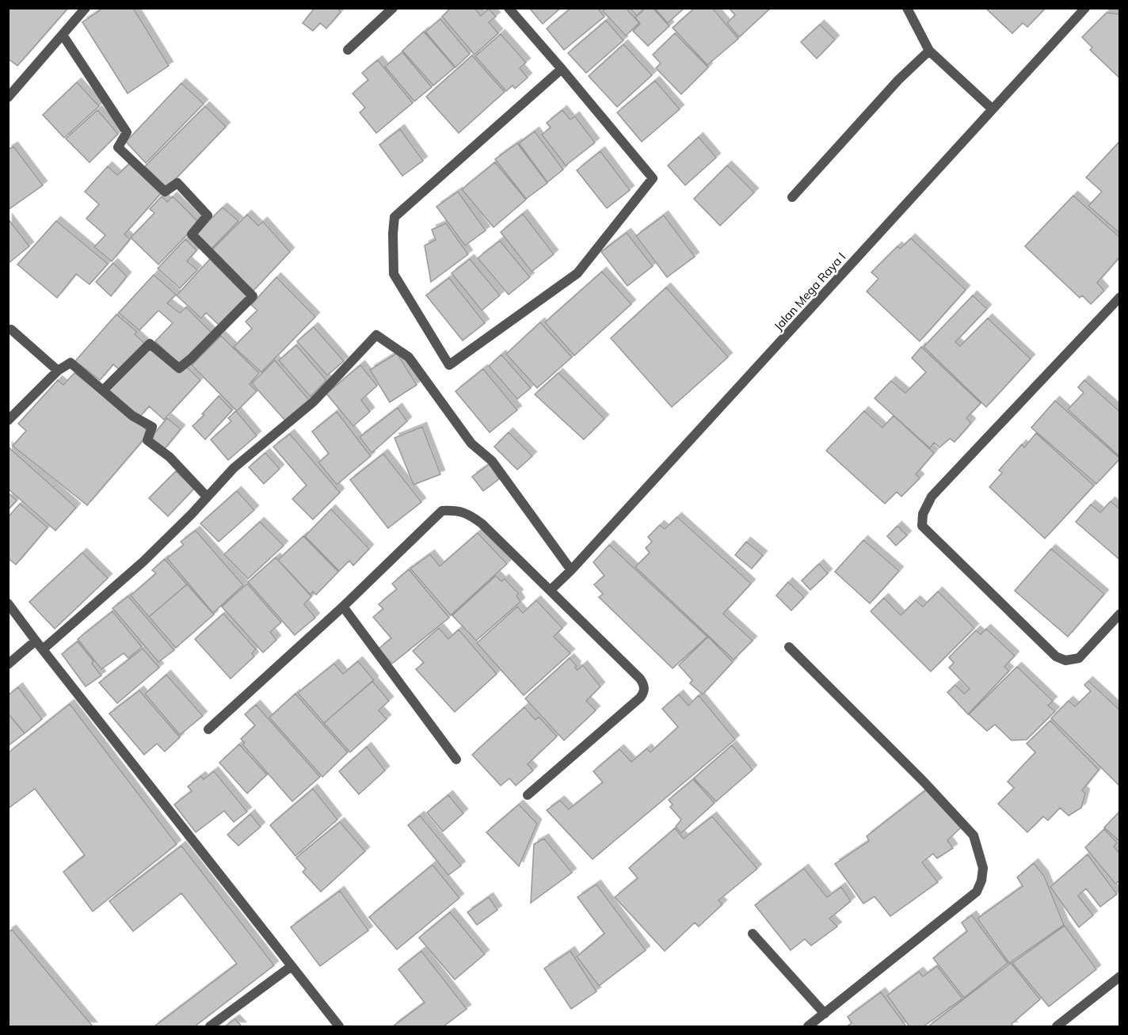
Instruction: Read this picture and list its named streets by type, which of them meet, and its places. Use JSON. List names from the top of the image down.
{
  "streets": {
    "street": ["Jalan Mega Raya I"]
  }
}
